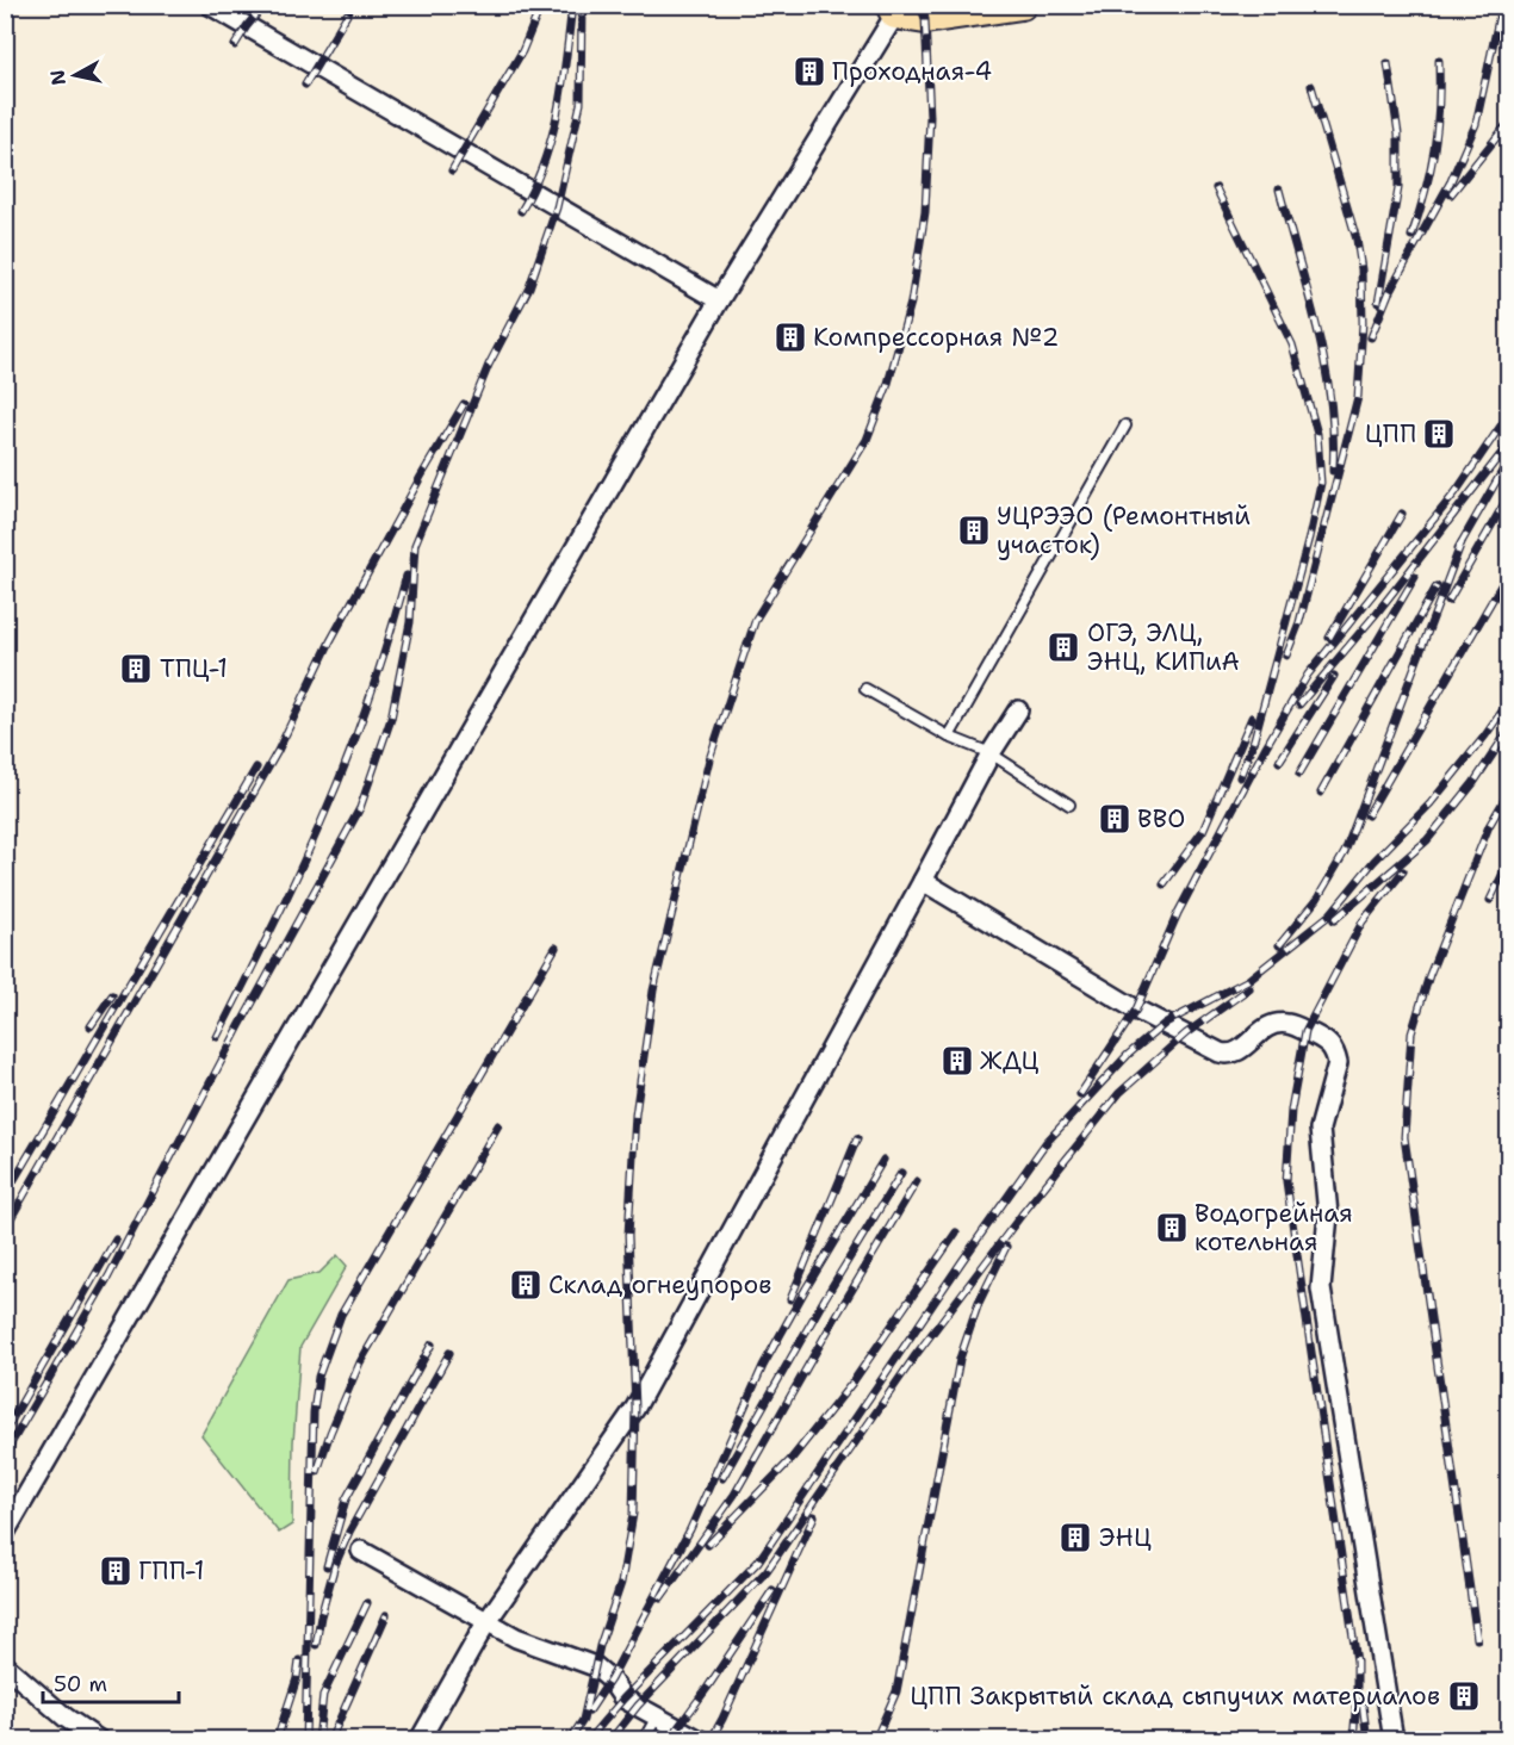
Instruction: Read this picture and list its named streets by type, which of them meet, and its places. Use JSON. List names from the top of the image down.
{
  "places": {
    "building": [
      "Проходная-4",
      "Компрессорная №2",
      "ЦПП",
      "УЦРЭЭО (Ремонтный участок)",
      "ОГЭ, ЭЛЦ, ЭНЦ, КИПиА",
      "ТПЦ-1",
      "ВВО",
      "ЖДЦ",
      "Водогрейная котельная",
      "Склад огнеупоров",
      "ЭНЦ",
      "ГПП-1",
      "ЦПП Закрытый склад сыпучих материалов"
    ]
  },
  "scale_bar": "50 m",
  "north": "left"
}
